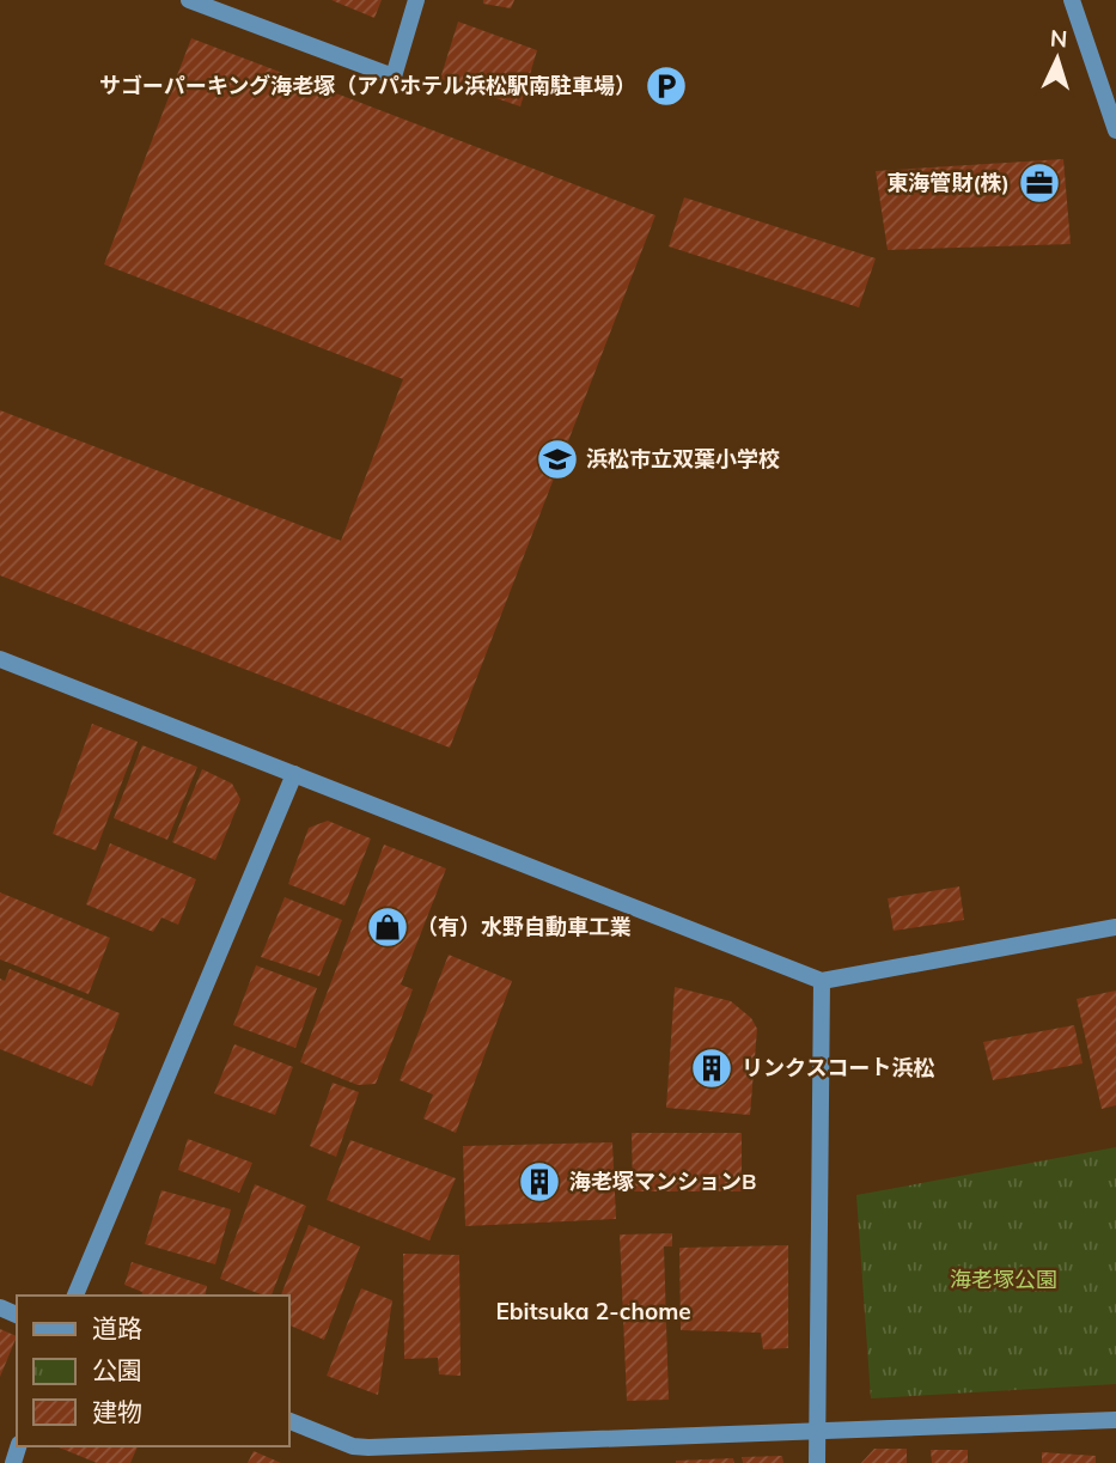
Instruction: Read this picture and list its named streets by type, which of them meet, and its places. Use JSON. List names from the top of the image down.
{
  "districts": ["Ebitsuka 2-chome"],
  "parks": ["海老塚公園"],
  "places": {
    "parking": ["サゴーパーキング海老塚（アパホテル浜松駅南駐車場）"],
    "office": ["東海管財(株)"],
    "school or university": ["浜松市立双葉小学校"],
    "shop": ["（有）水野自動車工業"],
    "building": ["リンクスコート浜松", "海老塚マンションB"]
  },
  "legend": ["道路", "公園", "建物"],
  "north": "top"
}
